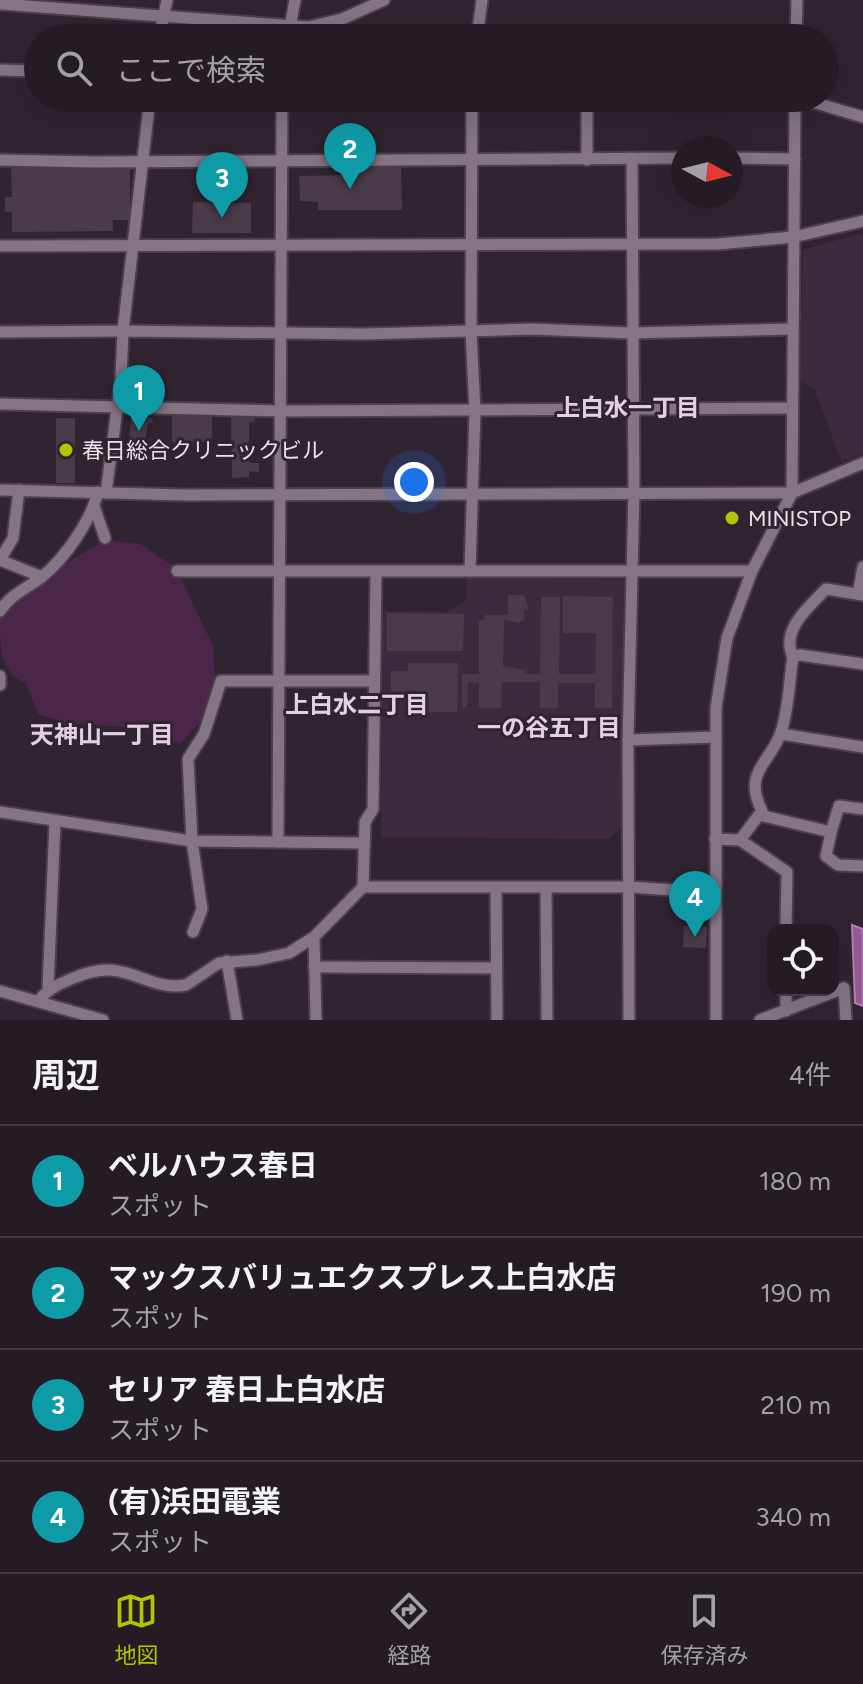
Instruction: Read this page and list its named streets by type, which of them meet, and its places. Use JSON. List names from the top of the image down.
{
  "districts": [
    "上白水一丁目",
    "上白水二丁目",
    "一の谷五丁目",
    "天神山一丁目"
  ],
  "places": ["春日総合クリニックビル", "MINISTOP"],
  "north": "right",
  "page": {
    "search": "ここで検索",
    "pins": [
      "2",
      "3",
      "1",
      "4"
    ],
    "heading": ["周辺", "4件"],
    "list": [
      {
        "mark": "1",
        "name": "ベルハウス春日",
        "note": "スポット",
        "value": "180 m"
      },
      {
        "mark": "2",
        "name": "マックスバリュエクスプレス上白水店",
        "note": "スポット",
        "value": "190 m"
      },
      {
        "mark": "3",
        "name": "セリア 春日上白水店",
        "note": "スポット",
        "value": "210 m"
      },
      {
        "mark": "4",
        "name": "(有)浜田電業",
        "note": "スポット",
        "value": "340 m"
      }
    ],
    "nav": ["地図", "経路", "保存済み"]
  }
}
